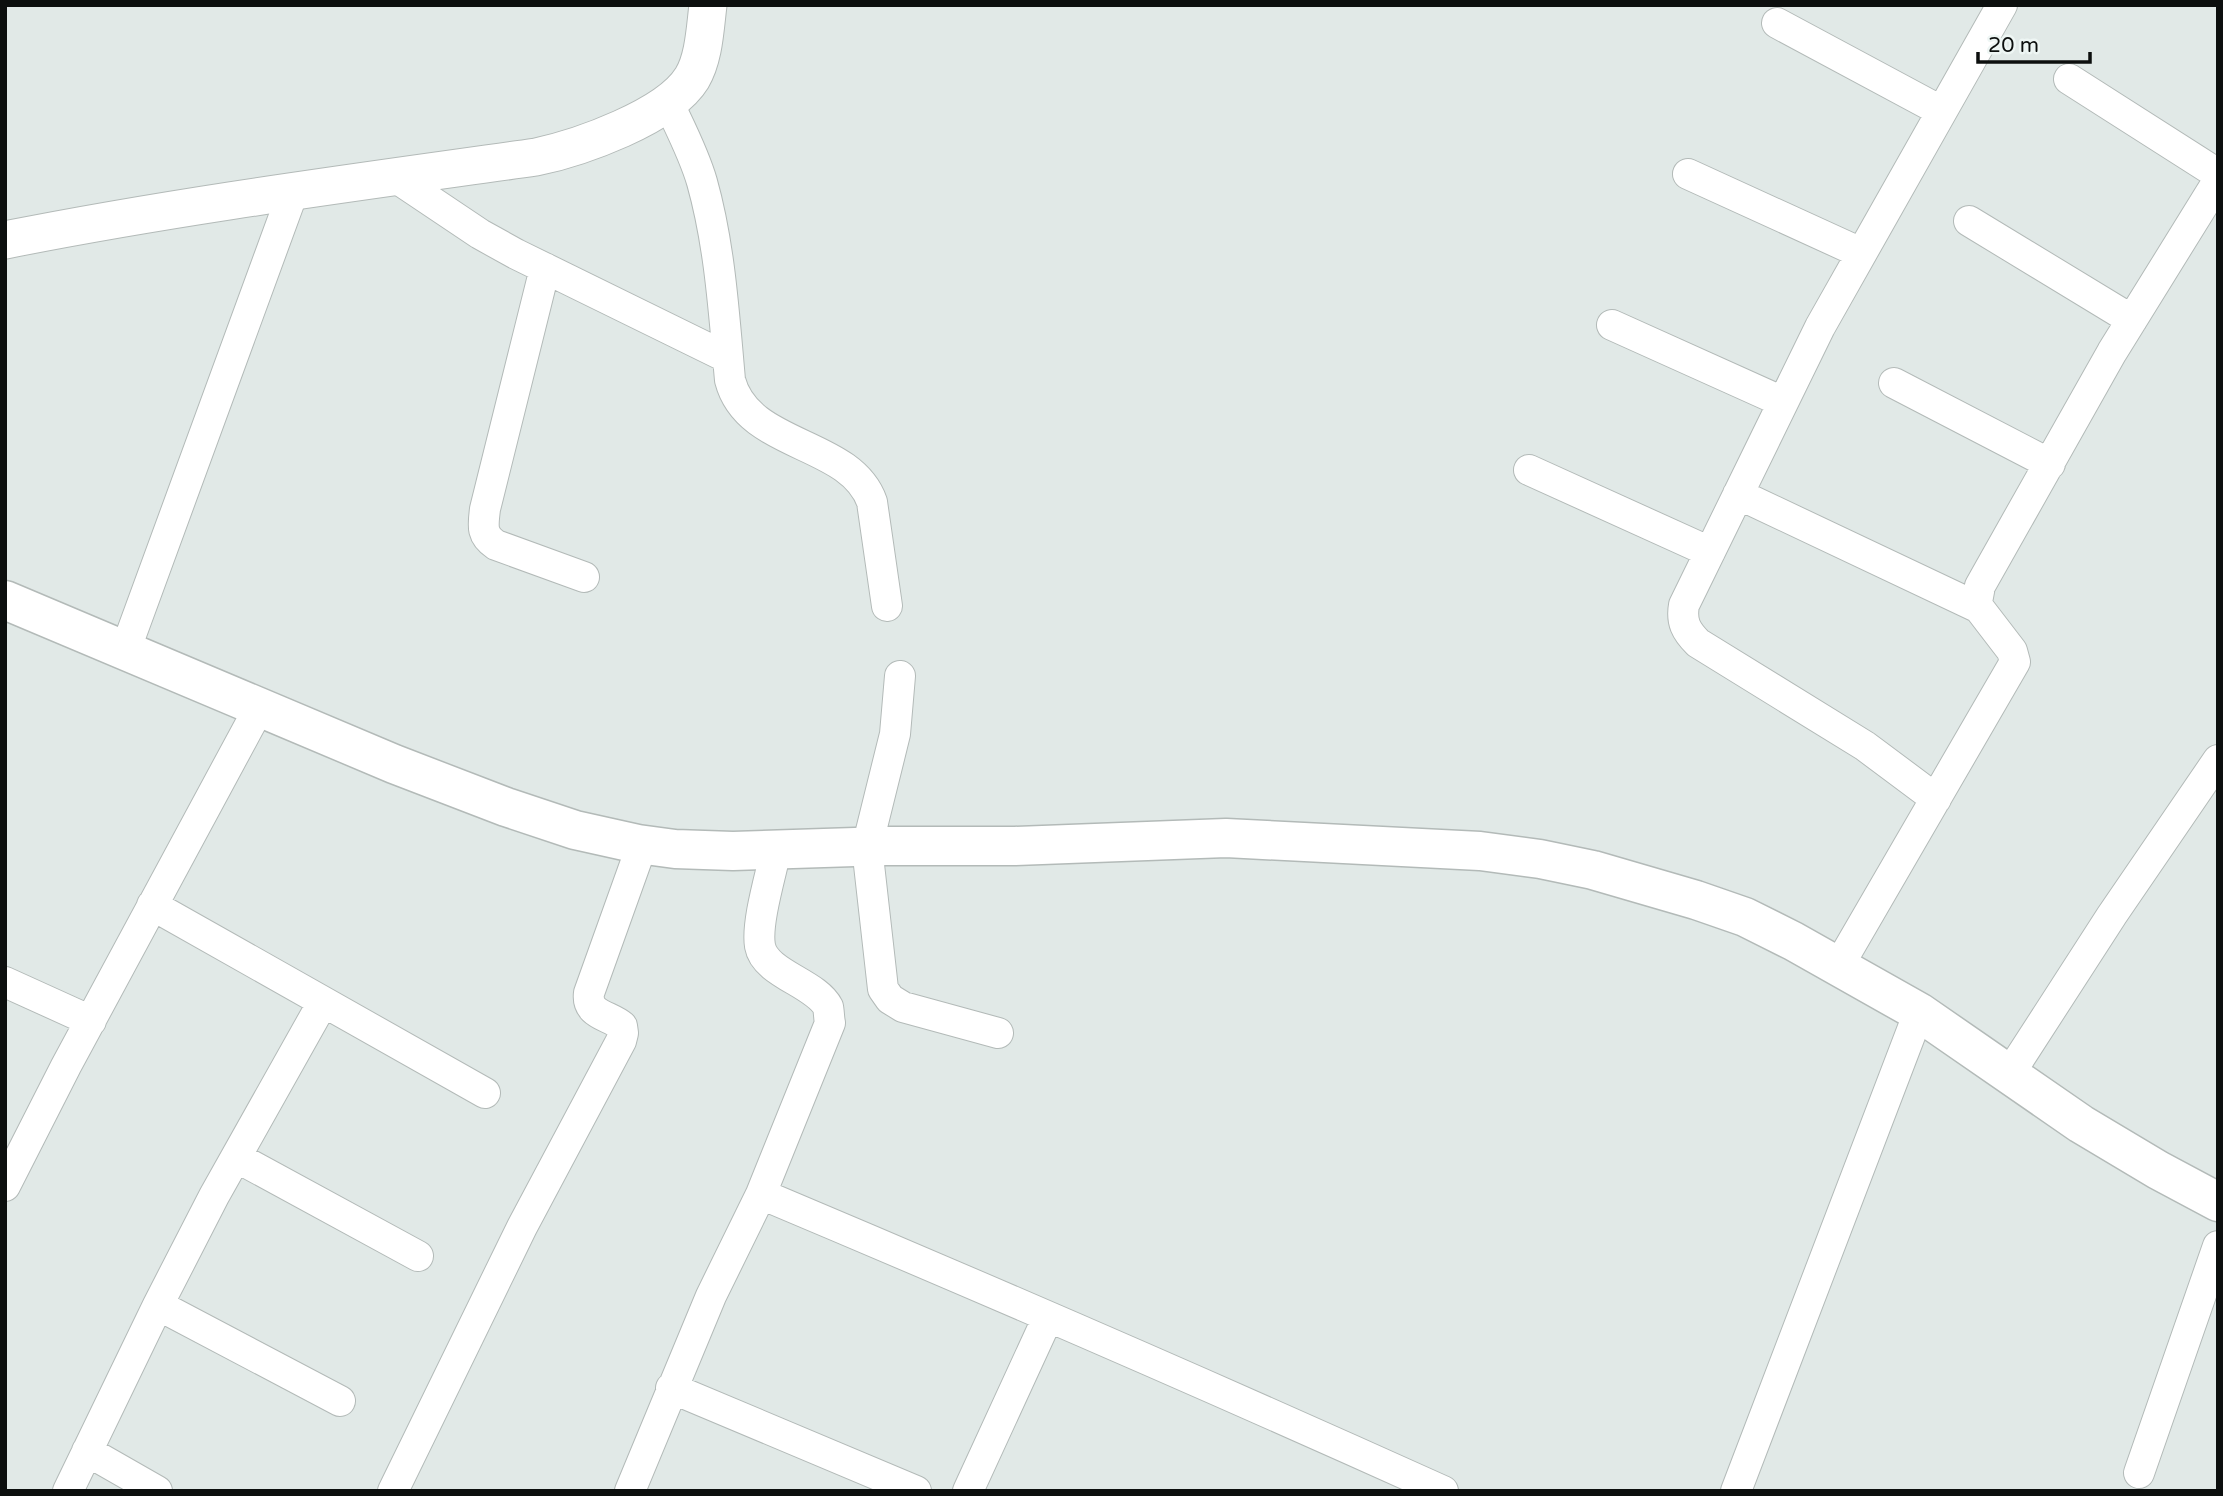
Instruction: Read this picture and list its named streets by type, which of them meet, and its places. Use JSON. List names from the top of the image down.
{
  "scale_bar": "20 m"
}
